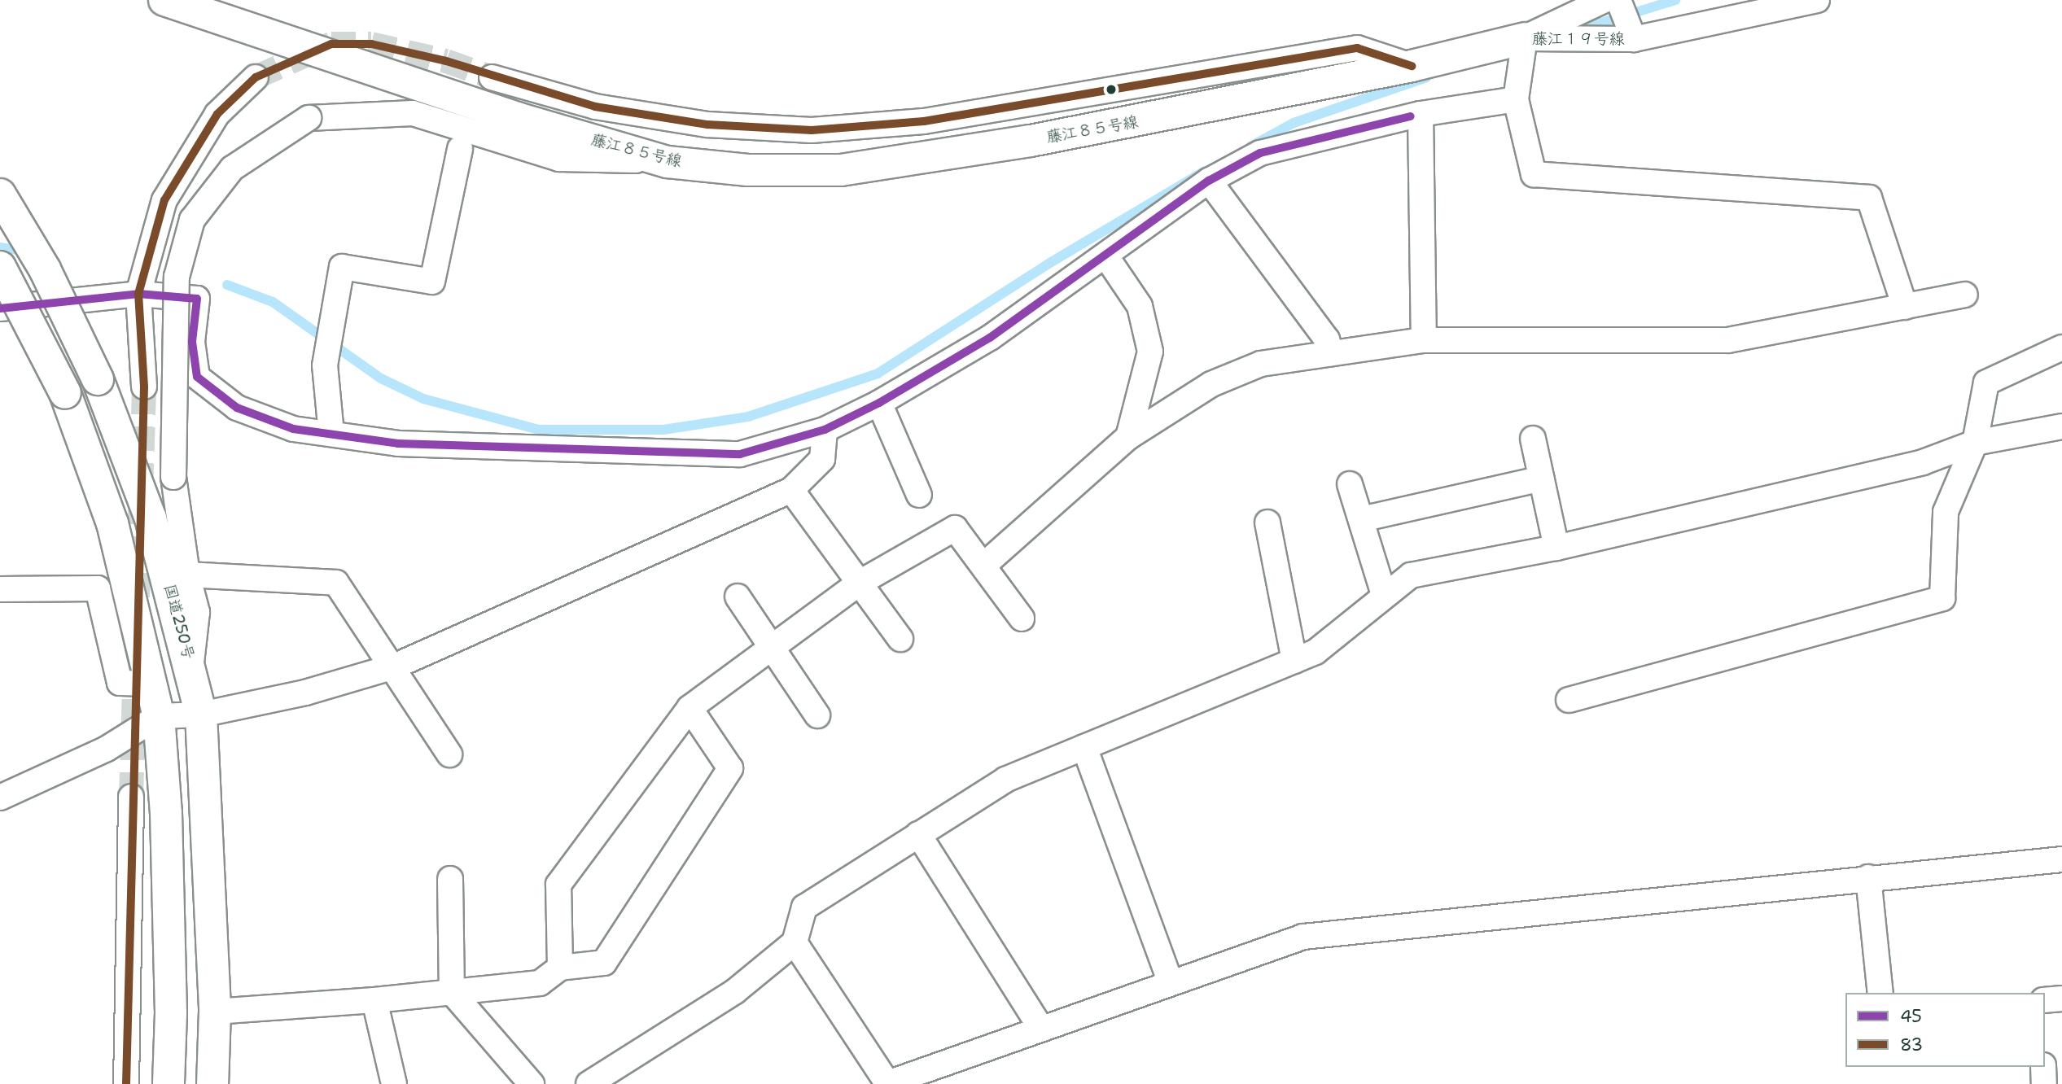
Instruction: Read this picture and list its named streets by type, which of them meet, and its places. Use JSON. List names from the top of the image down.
{
  "streets": {
    "main road": ["藤江８５号線", "国道250号"],
    "street": ["藤江１９号線"]
  },
  "crossings": [
    ["藤江１９号線", "藤江８５号線"]
  ],
  "lines": ["transit line 83", "transit line 45"],
  "legend": ["45", "83"]
}
